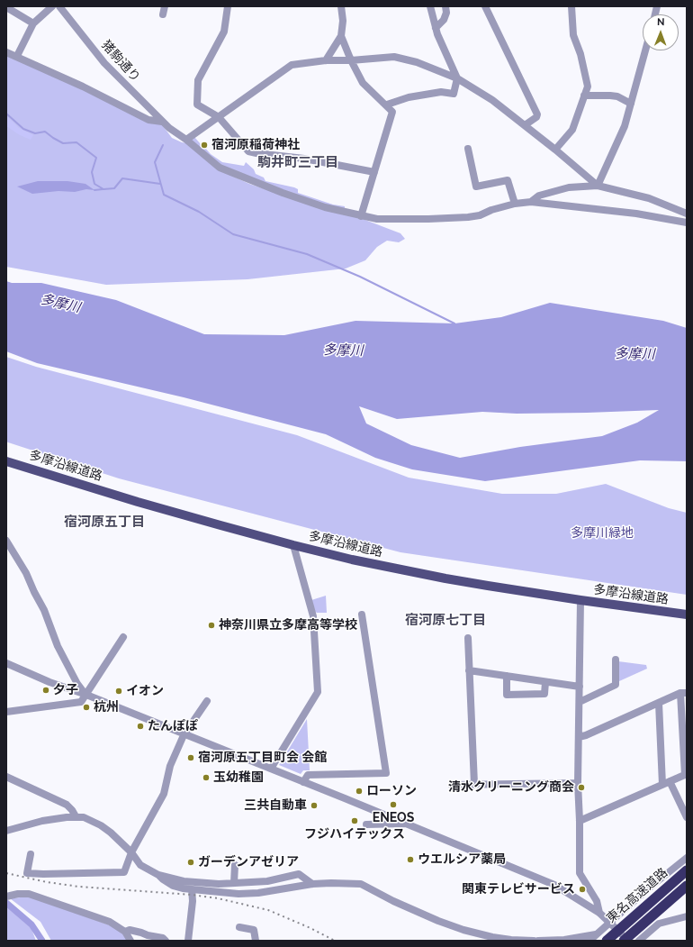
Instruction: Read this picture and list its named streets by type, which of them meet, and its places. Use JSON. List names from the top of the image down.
{
  "streets": {
    "highway": ["東名高速道路"],
    "main road": ["多摩沿線道路"],
    "street": ["猪駒通り"]
  },
  "districts": ["駒井町三丁目", "宿河原五丁目", "宿河原七丁目"],
  "water": ["多摩川"],
  "parks": ["多摩川緑地"],
  "places": [
    "宿河原稲荷神社",
    "神奈川県立多摩高等学校",
    "夕子",
    "イオン",
    "杭州",
    "たんぽぽ",
    "宿河原五丁目町会 会館",
    "玉幼稚園",
    "清水クリーニング商会",
    "ローソン",
    "ENEOS",
    "三共自動車",
    "フジハイテックス",
    "ウエルシア薬局",
    "ガーデンアゼリア",
    "関東テレビサービス"
  ],
  "north": "top"
}
